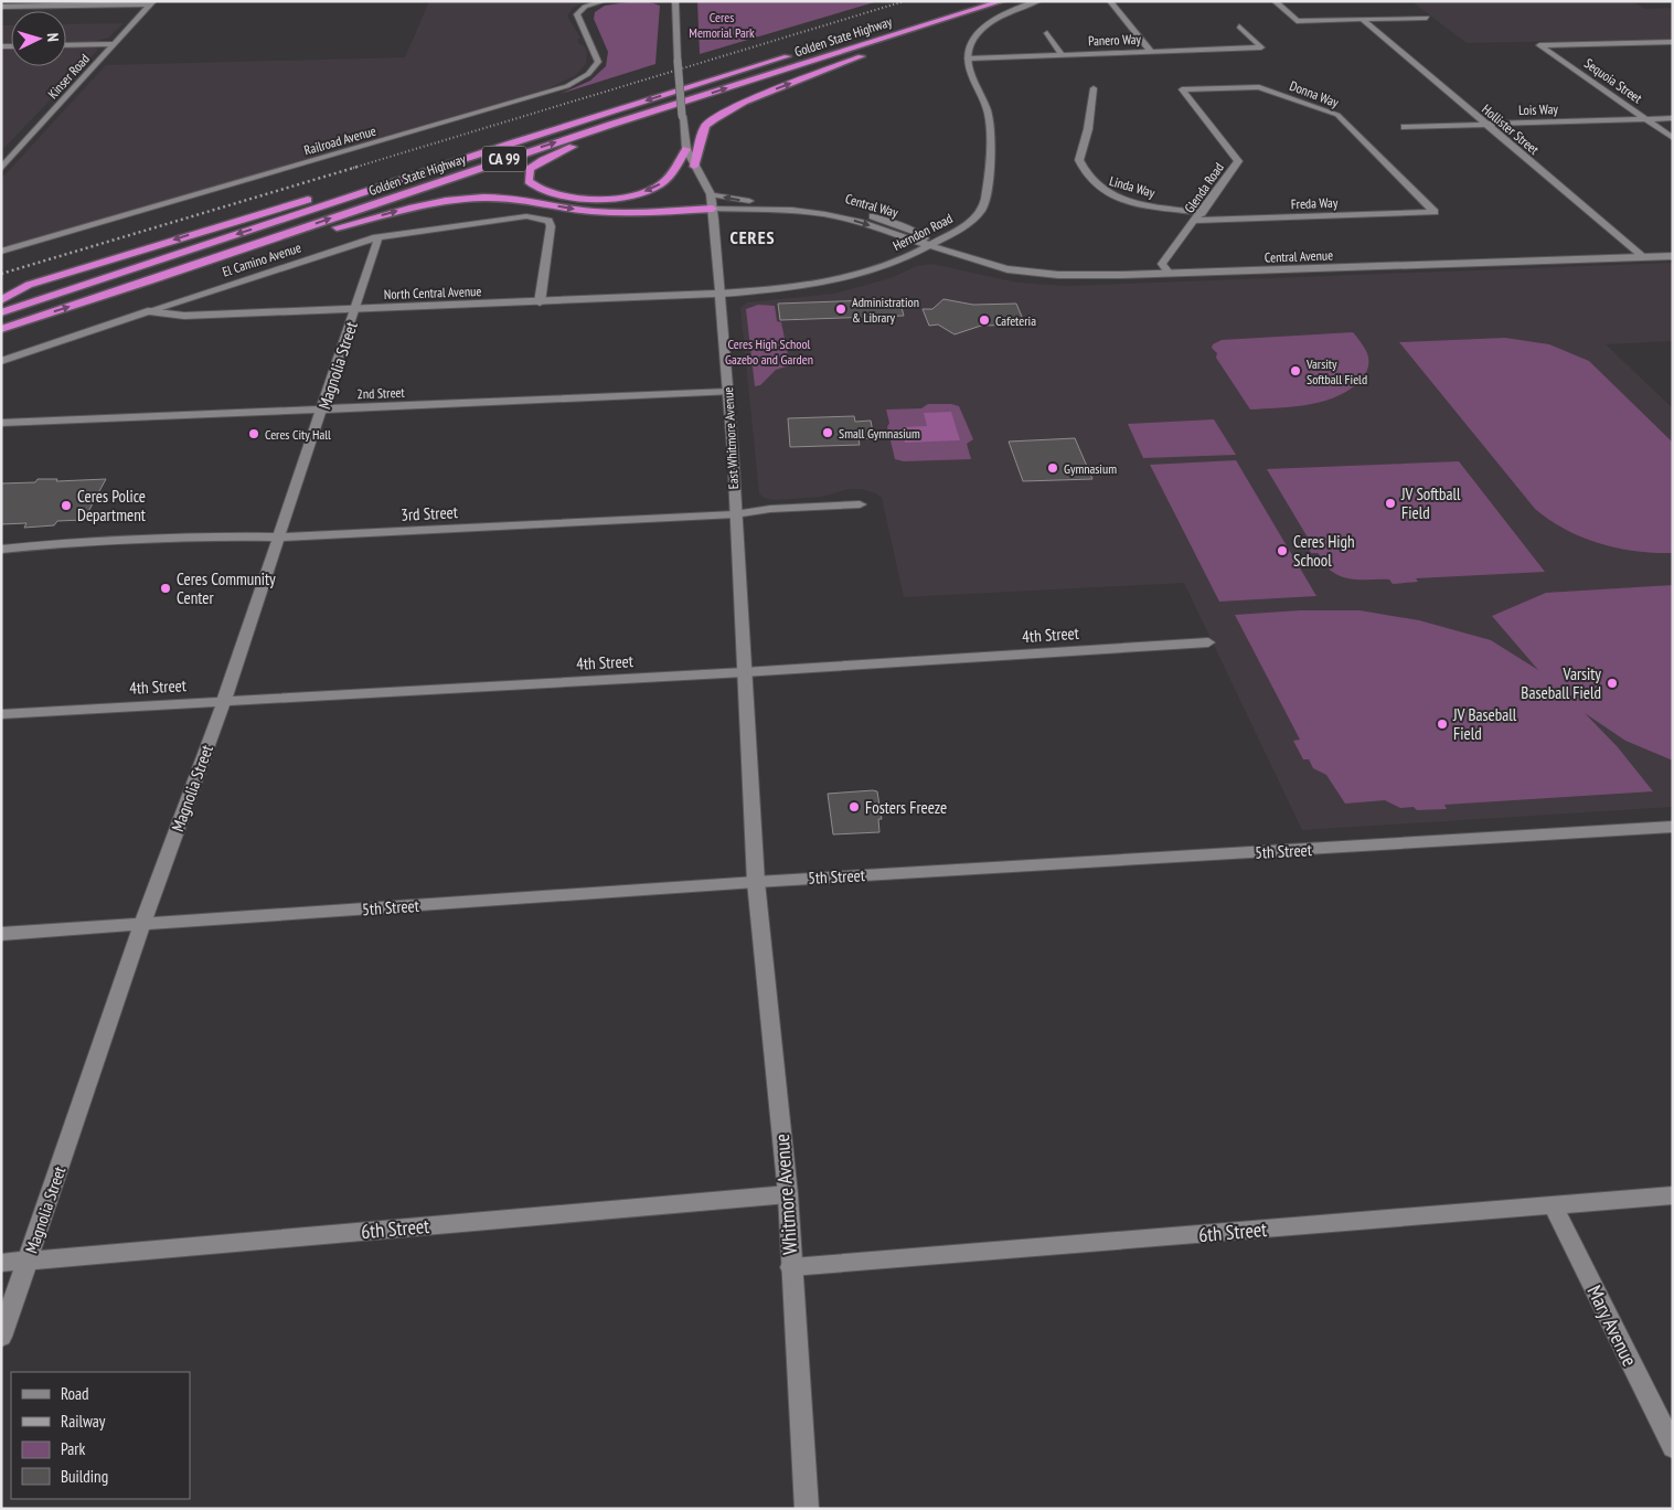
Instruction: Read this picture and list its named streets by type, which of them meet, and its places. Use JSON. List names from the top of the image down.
{
  "streets": {
    "highway": ["Golden State Highway", "CA 99"],
    "street": [
      "Panero Way",
      "Kinser Road",
      "Sequoia Street",
      "Donna Way",
      "Lois Way",
      "Hollister Street",
      "Railroad Avenue",
      "Linda Way",
      "Glenda Road",
      "Freda Way",
      "Central Way",
      "Herndon Road",
      "Central Avenue",
      "El Camino Avenue",
      "North Central Avenue",
      "Magnolia Street",
      "2nd Street",
      "East Whitmore Avenue",
      "3rd Street",
      "4th Street",
      "5th Street",
      "Whitmore Avenue",
      "6th Street",
      "Mary Avenue"
    ]
  },
  "crossings": [
    ["Panero Way", "Herndon Road"],
    ["Sequoia Street", "Lois Way"],
    ["Donna Way", "Glenda Road"],
    ["Donna Way", "Freda Way"],
    ["Lois Way", "Hollister Street"],
    ["Hollister Street", "Central Avenue"],
    ["Linda Way", "Glenda Road"],
    ["Linda Way", "Freda Way"],
    ["Glenda Road", "Freda Way"],
    ["Glenda Road", "Central Avenue"],
    ["Central Way", "Herndon Road"],
    ["Central Way", "Central Avenue"],
    ["Central Way", "East Whitmore Avenue"],
    ["Herndon Road", "Central Avenue"],
    ["Herndon Road", "North Central Avenue"],
    ["Herndon Road", "East Whitmore Avenue"],
    ["El Camino Avenue", "North Central Avenue"],
    ["El Camino Avenue", "Magnolia Street"],
    ["North Central Avenue", "Magnolia Street"],
    ["North Central Avenue", "East Whitmore Avenue"],
    ["Magnolia Street", "2nd Street"],
    ["Magnolia Street", "3rd Street"],
    ["Magnolia Street", "4th Street"],
    ["Magnolia Street", "5th Street"],
    ["Magnolia Street", "6th Street"],
    ["2nd Street", "East Whitmore Avenue"],
    ["East Whitmore Avenue", "3rd Street"],
    ["East Whitmore Avenue", "4th Street"],
    ["East Whitmore Avenue", "5th Street"],
    ["East Whitmore Avenue", "Whitmore Avenue"],
    ["5th Street", "Whitmore Avenue"],
    ["Whitmore Avenue", "6th Street"],
    ["6th Street", "Mary Avenue"]
  ],
  "districts": ["CERES"],
  "parks": ["Ceres Memorial Park", "Ceres High School Gazebo and Garden"],
  "places": [
    "Administration & Library",
    "Cafeteria",
    "Varsity Softball Field",
    "Small Gymnasium",
    "Ceres City Hall",
    "Gymnasium",
    "JV Softball Field",
    "Ceres Police Department",
    "Ceres High School",
    "Ceres Community Center",
    "Varsity Baseball Field",
    "JV Baseball Field",
    "Fosters Freeze"
  ],
  "legend": [
    "Road",
    "Railway",
    "Park",
    "Building"
  ],
  "north": "right"
}
